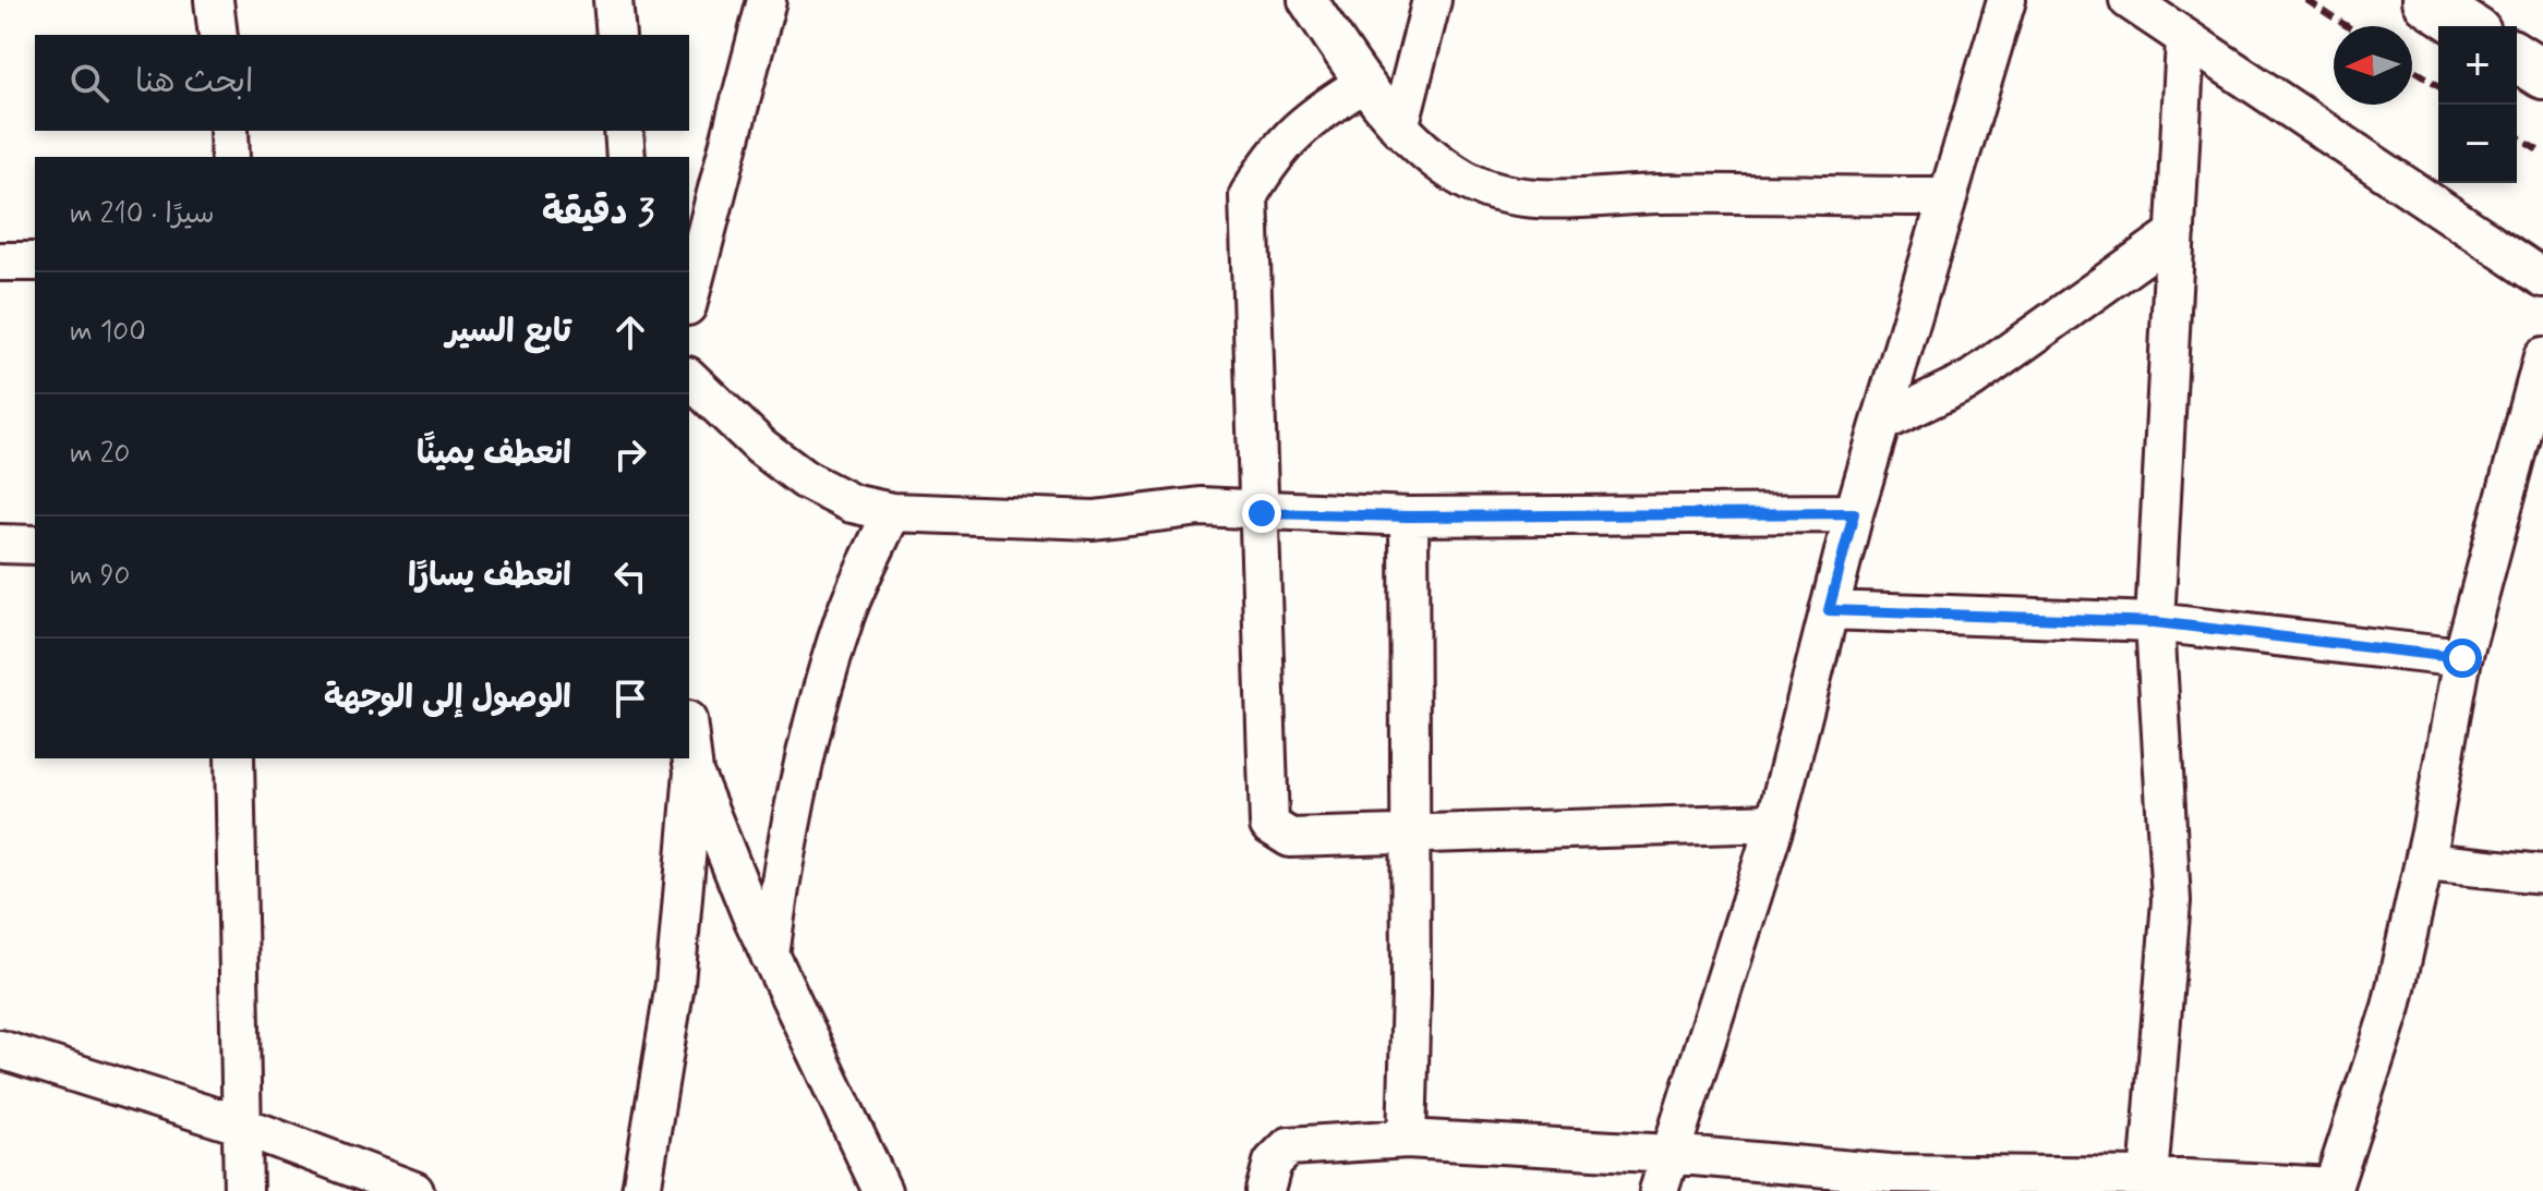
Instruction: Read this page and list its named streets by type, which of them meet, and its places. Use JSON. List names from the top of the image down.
{
  "north": "left",
  "page": {
    "map_buttons": ["+", "−"],
    "search": "ابحث هنا",
    "heading": ["3 دقيقة", "سيرًا · 210 m"],
    "list": [
      ["تابع السير", "100 m"],
      ["انعطف يمينًا", "20 m"],
      ["انعطف يسارًا", "90 m"],
      "الوصول إلى الوجهة"
    ]
  }
}
